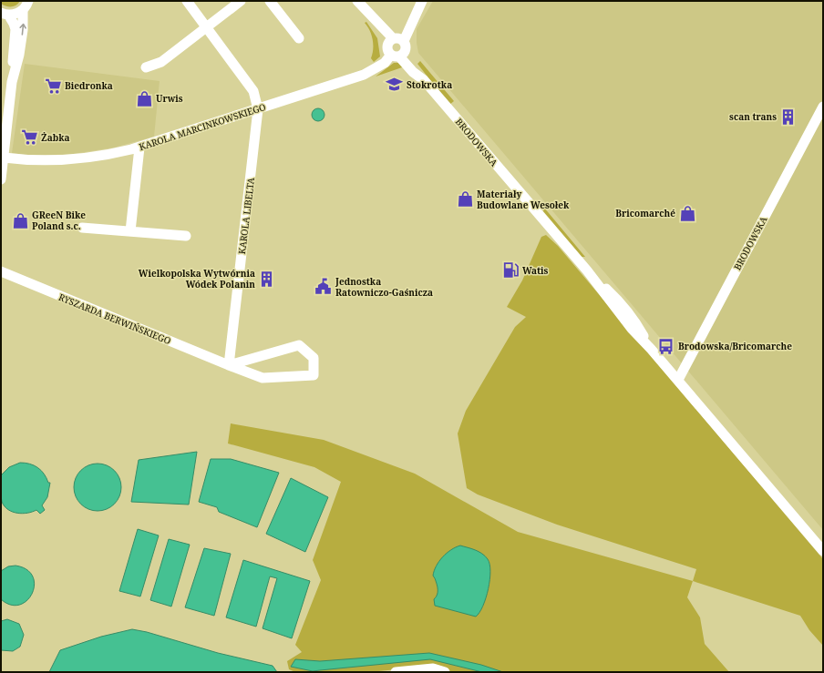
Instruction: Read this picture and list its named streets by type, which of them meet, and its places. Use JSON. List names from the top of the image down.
{
  "streets": {
    "street": [
      "KAROLA MARCINKOWSKIEGO",
      "BRODOWSKA",
      "KAROLA LIBELTA",
      "RYSZARDA BERWIŃSKIEGO"
    ]
  },
  "crossings": [
    ["KAROLA MARCINKOWSKIEGO", "BRODOWSKA"],
    ["KAROLA MARCINKOWSKIEGO", "KAROLA LIBELTA"],
    ["KAROLA LIBELTA", "RYSZARDA BERWIŃSKIEGO"]
  ],
  "places": {
    "school or university": ["Stokrotka"],
    "supermarket": ["Biedronka", "Żabka"],
    "shop": [
      "Urwis",
      "Materiały Budowlane Wesołek",
      "Bricomarché",
      "GReeN Bike Poland s.c."
    ],
    "building": ["scan trans", "Wielkopolska Wytwórnia Wódek Polanin"],
    "fuel station": ["Watis"],
    "public building": ["Jednostka Ratowniczo-Gaśnicza"],
    "bus stop": ["Brodowska/Bricomarche"]
  }
}
